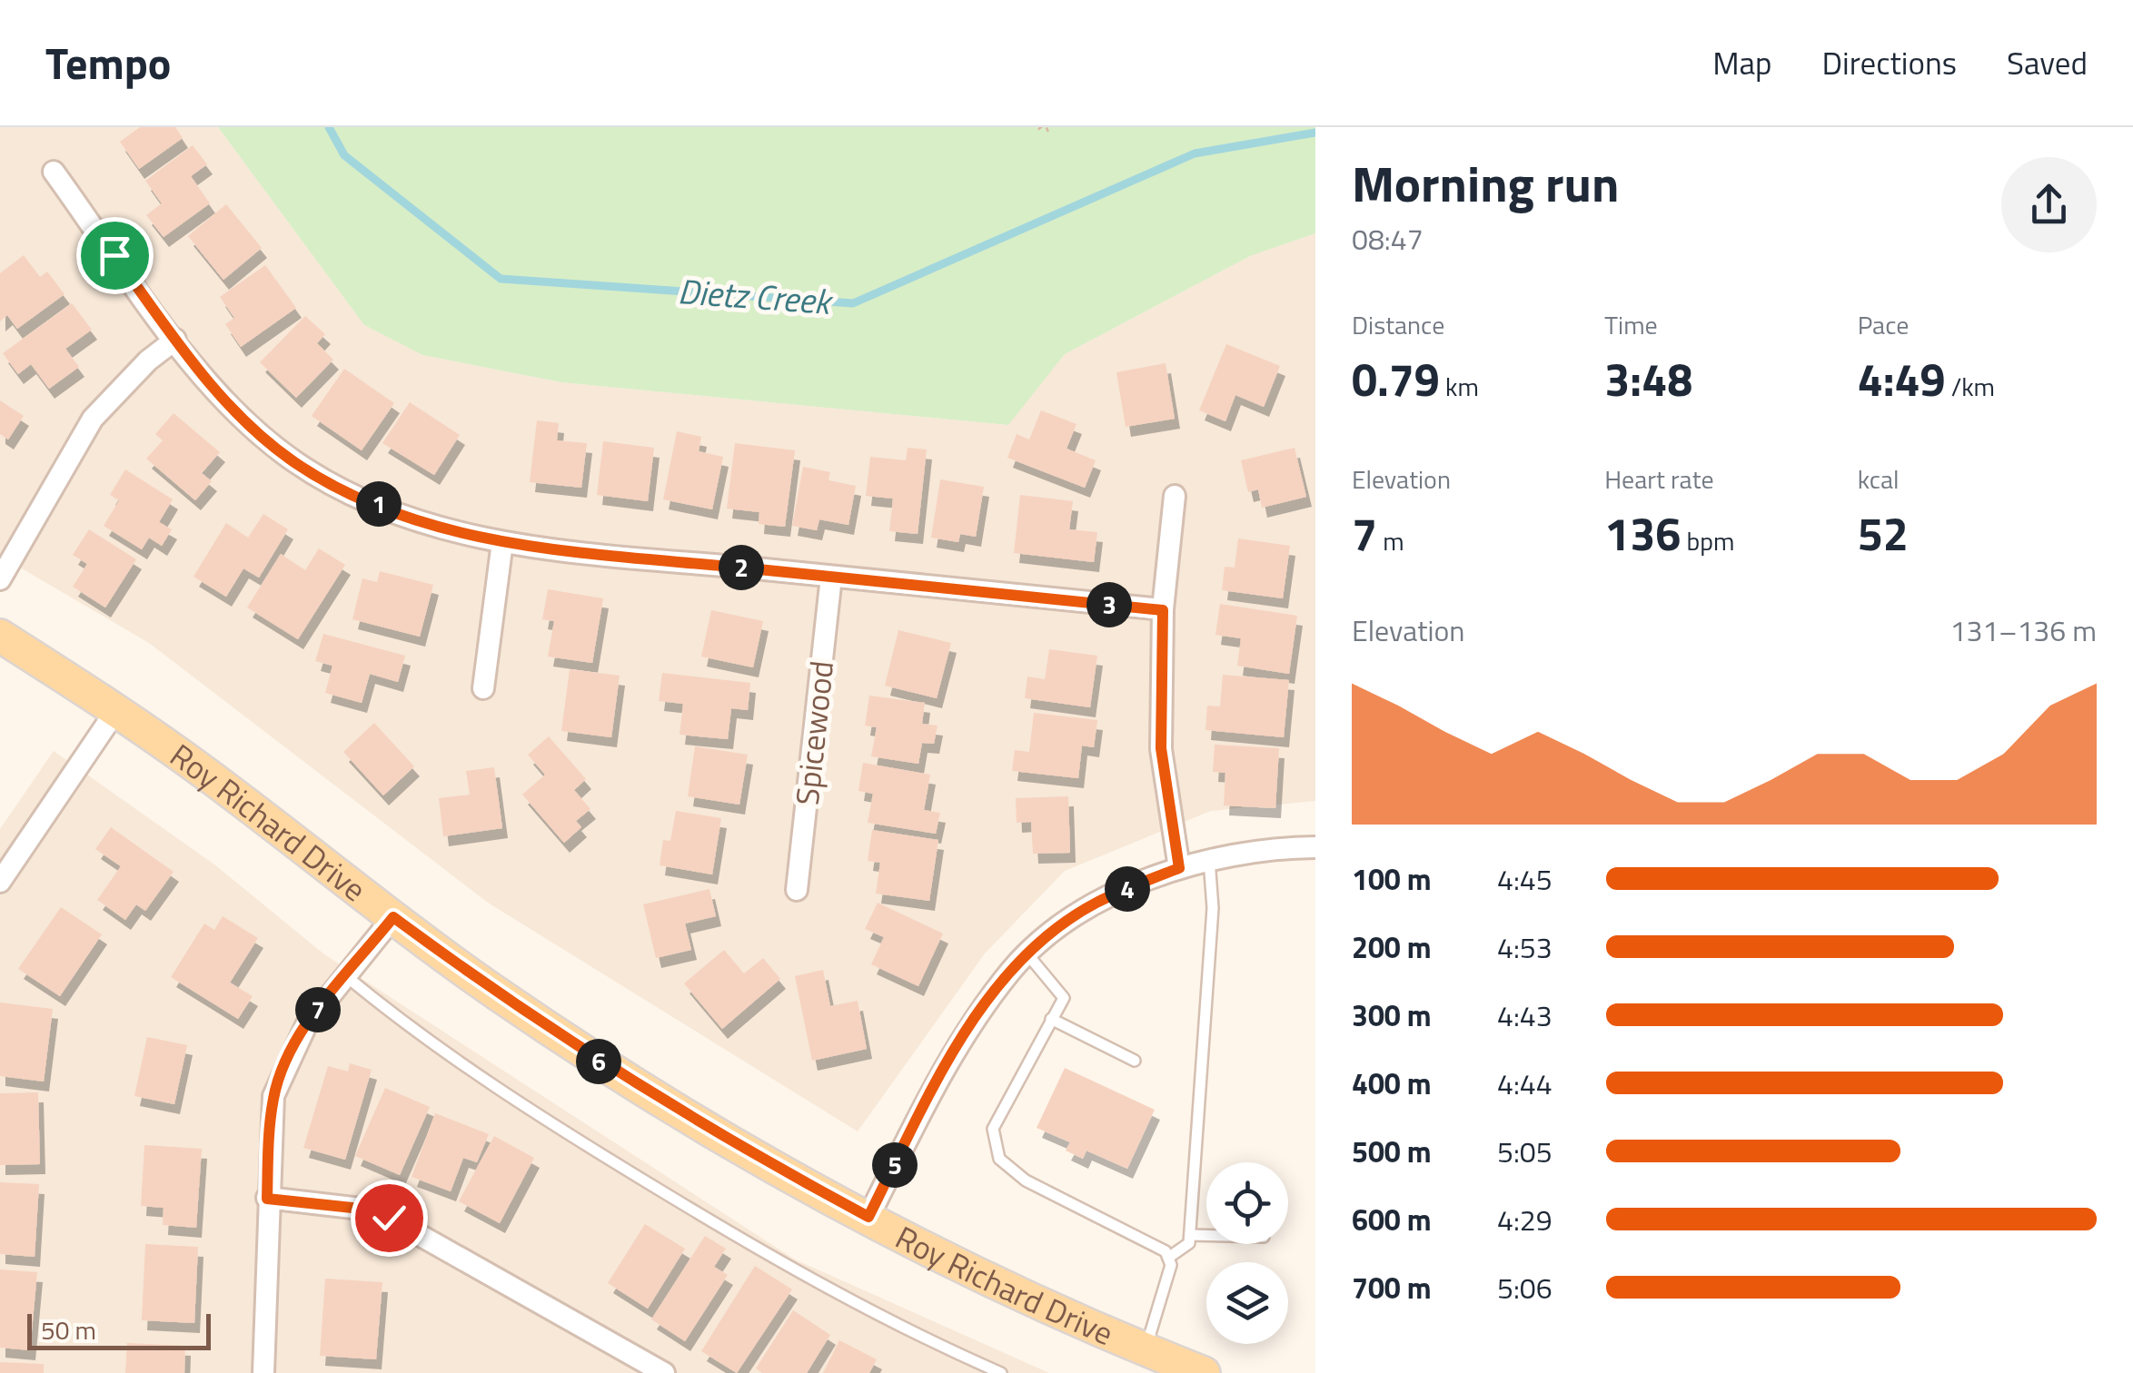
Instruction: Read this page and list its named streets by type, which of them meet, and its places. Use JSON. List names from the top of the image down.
{
  "streets": {
    "main road": ["Roy Richard Drive"],
    "street": ["Spicewood"]
  },
  "water": ["Dietz Creek"],
  "scale_bar": "50 m",
  "page": {
    "header": "Tempo",
    "nav": ["Map", "Directions", "Saved"],
    "heading": ["Morning run", "08:47"],
    "stats": [
      ["Distance", "0.79 km"],
      ["Time", "3:48"],
      ["Pace", "4:49 /km"],
      ["Elevation", "7 m"],
      ["Heart rate", "136 bpm"],
      ["kcal", "52"]
    ],
    "pins": [
      "1",
      "2",
      "3",
      "4",
      "7",
      "6",
      "5"
    ],
    "chart": ["Elevation", "131–136 m"],
    "list": [
      {
        "name": "100 m",
        "note": "4:45"
      },
      {
        "name": "200 m",
        "note": "4:53"
      },
      {
        "name": "300 m",
        "note": "4:43"
      },
      {
        "name": "400 m",
        "note": "4:44"
      },
      {
        "name": "500 m",
        "note": "5:05"
      },
      {
        "name": "600 m",
        "note": "4:29"
      },
      {
        "name": "700 m",
        "note": "5:06"
      }
    ],
    "scale": "50 m"
  }
}
